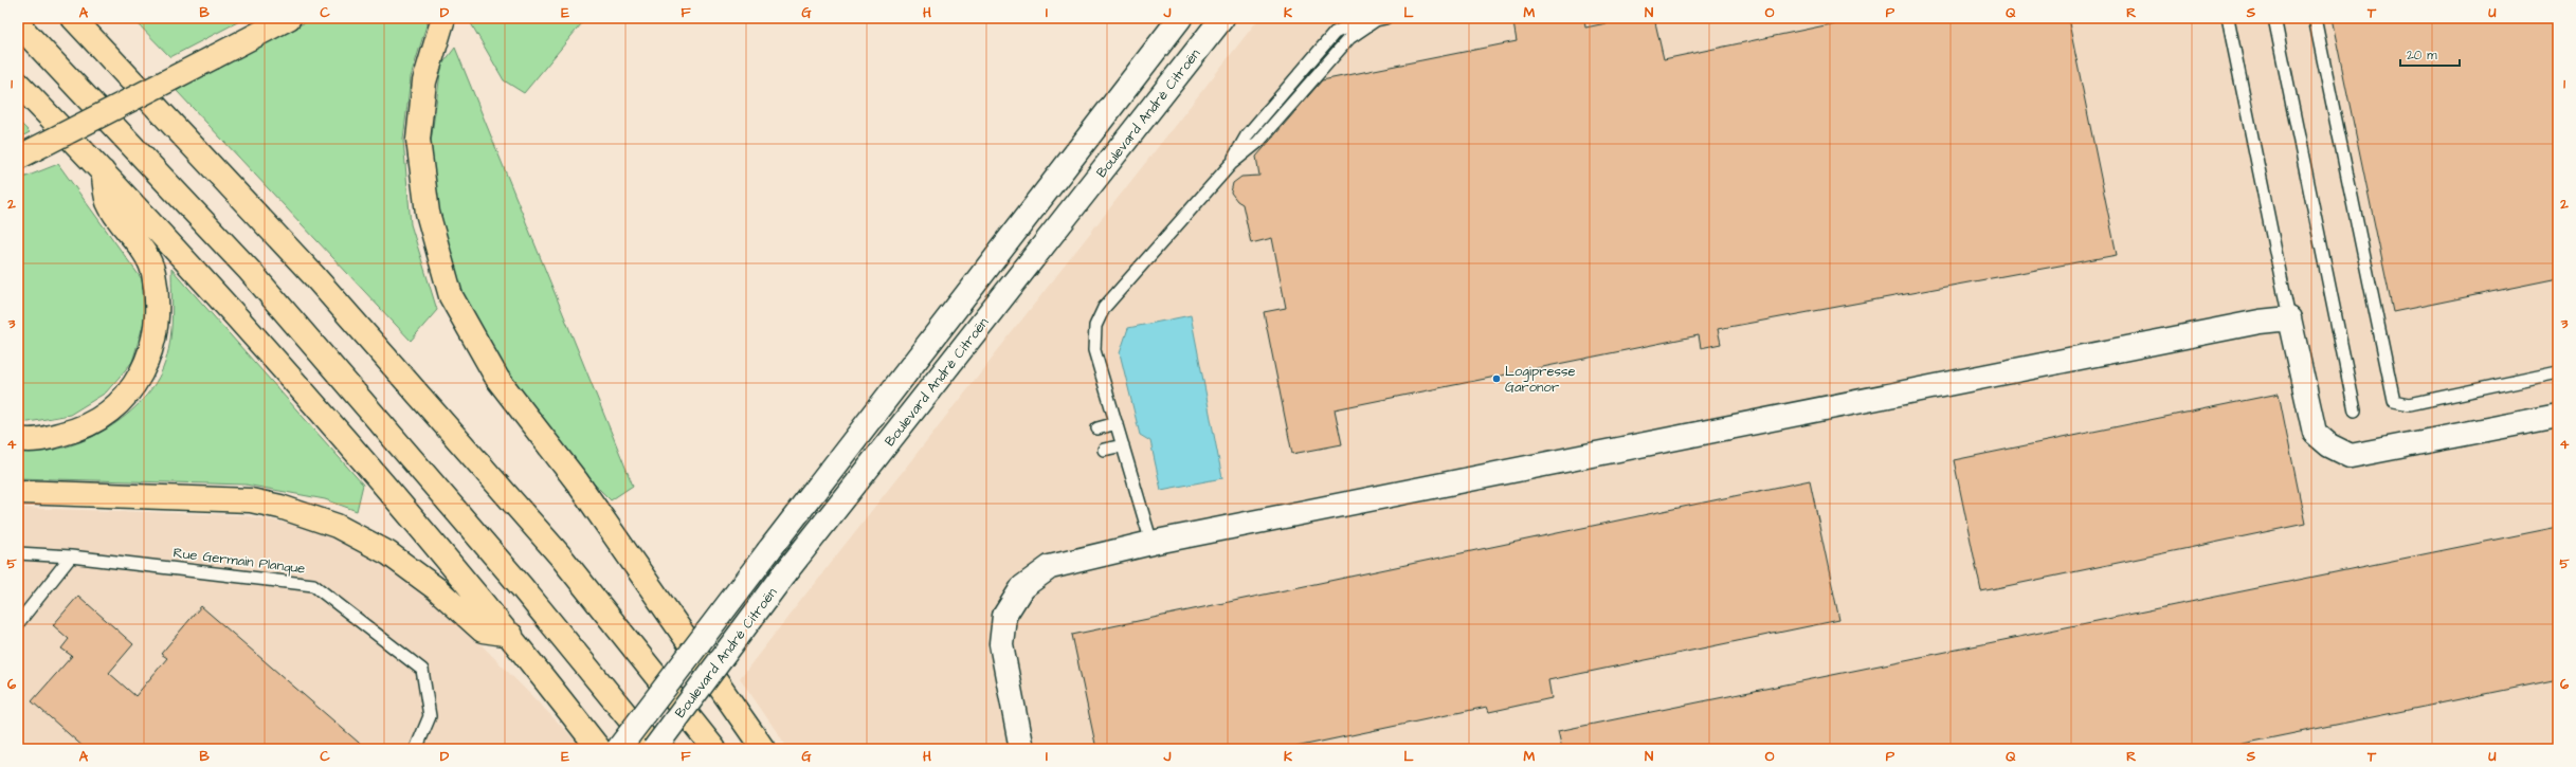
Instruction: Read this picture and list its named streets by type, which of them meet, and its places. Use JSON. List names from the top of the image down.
{
  "streets": {
    "main road": ["Boulevard André Citroën"],
    "lane": ["Rue Germain Planque"]
  },
  "places": ["Logipresse Garonor"],
  "scale_bar": "20 m",
  "grid": {
    "columns": [
      "A",
      "B",
      "C",
      "D",
      "E",
      "F",
      "G",
      "H",
      "I",
      "J",
      "K",
      "L",
      "M",
      "N",
      "O",
      "P",
      "Q",
      "R",
      "S",
      "T",
      "U"
    ],
    "rows": [
      "1",
      "2",
      "3",
      "4",
      "5",
      "6"
    ]
  }
}
